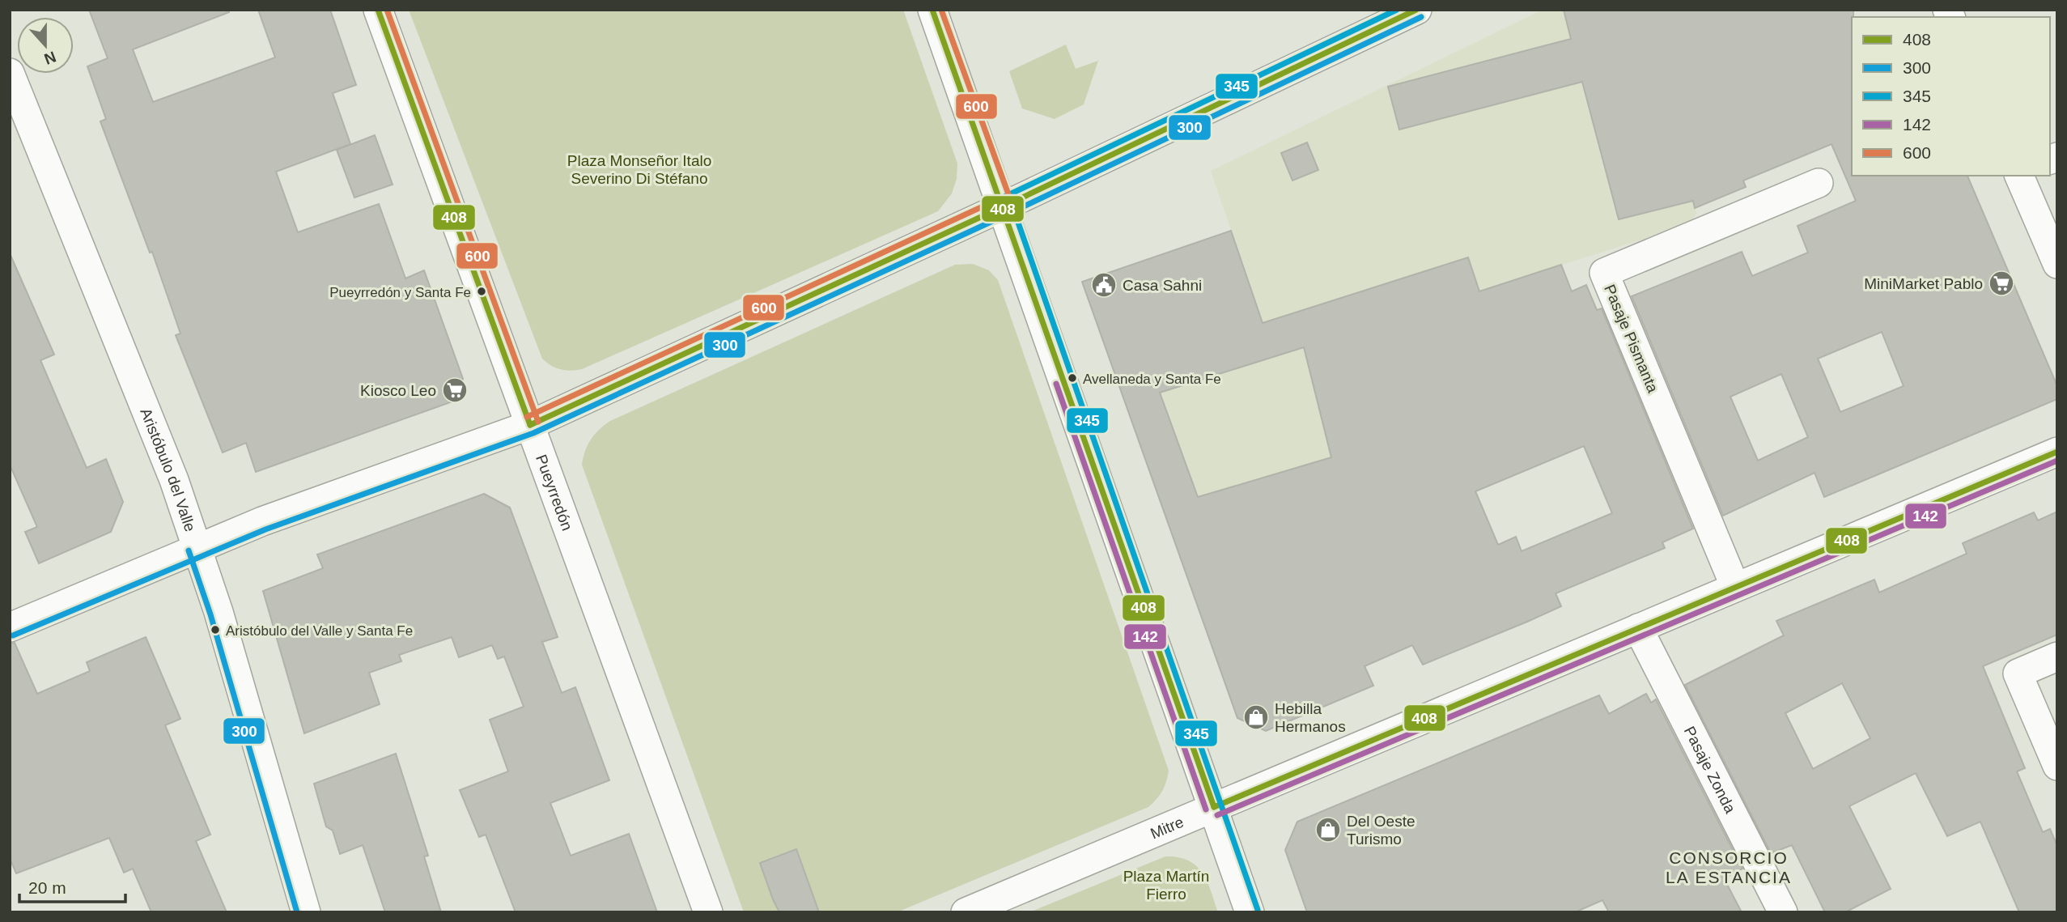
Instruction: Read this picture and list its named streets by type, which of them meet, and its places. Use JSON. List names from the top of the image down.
{
  "streets": {
    "street": [
      "Pasaje Pismanta",
      "Aristóbulo del Valle",
      "Pueyrredón",
      "Pasaje Zonda",
      "Mitre"
    ]
  },
  "crossings": [
    ["Pasaje Pismanta", "Mitre"],
    ["Pasaje Zonda", "Mitre"]
  ],
  "districts": ["CONSORCIO LA ESTANCIA"],
  "parks": ["Plaza Monseñor Italo Severino Di Stéfano", "Plaza Martín Fierro"],
  "places": {
    "supermarket": ["MiniMarket Pablo", "Kiosco Leo"],
    "public building": ["Casa Sahni"],
    "other": ["Pueyrredón y Santa Fe", "Avellaneda y Santa Fe", "Aristóbulo del Valle y Santa Fe"],
    "shop": ["Hebilla Hermanos", "Del Oeste Turismo"]
  },
  "lines": [
    "transit line 408",
    "transit line 345",
    "transit line 600",
    "transit line 300",
    "transit line 142"
  ],
  "legend": [
    "408",
    "300",
    "345",
    "142",
    "600"
  ],
  "scale_bar": "20 m",
  "north": "bottom"
}
